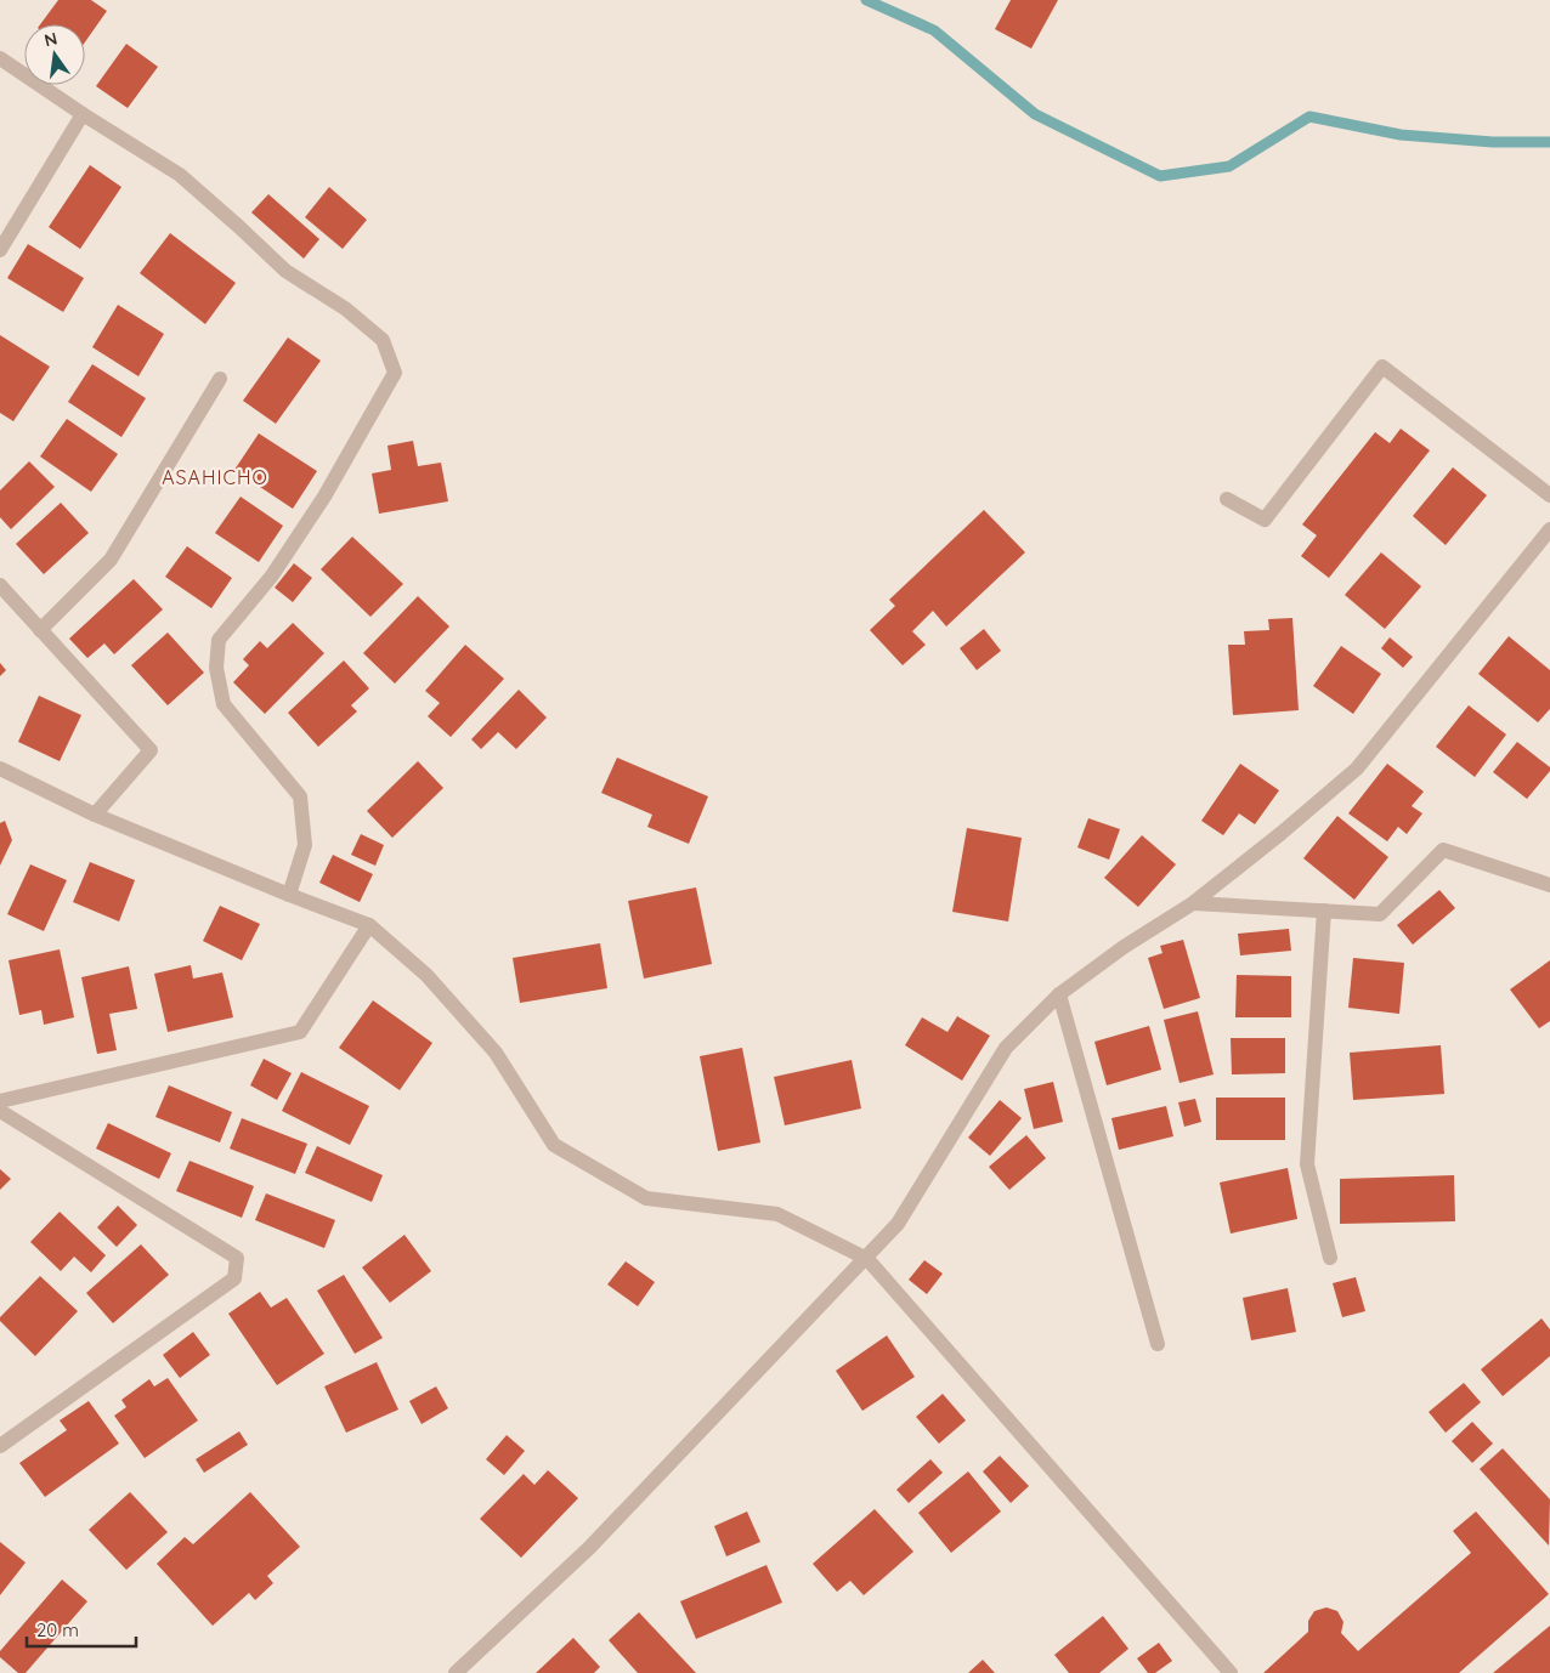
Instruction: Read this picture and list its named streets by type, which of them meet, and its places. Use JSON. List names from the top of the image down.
{
  "districts": ["ASAHICHO"],
  "scale_bar": "20 m",
  "north": "top"
}
